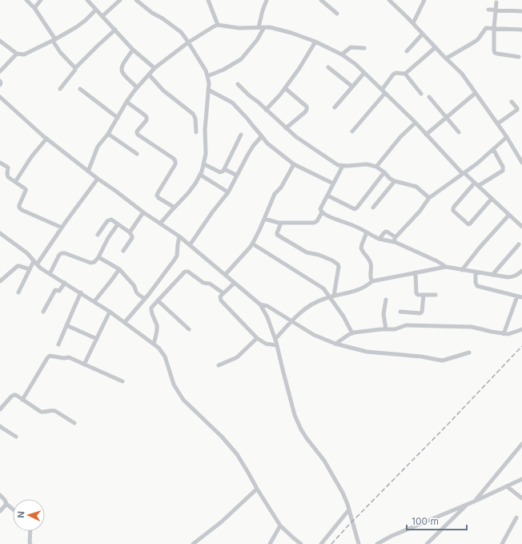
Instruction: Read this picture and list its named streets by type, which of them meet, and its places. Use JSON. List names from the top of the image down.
{
  "scale_bar": "100 m",
  "north": "left"
}
